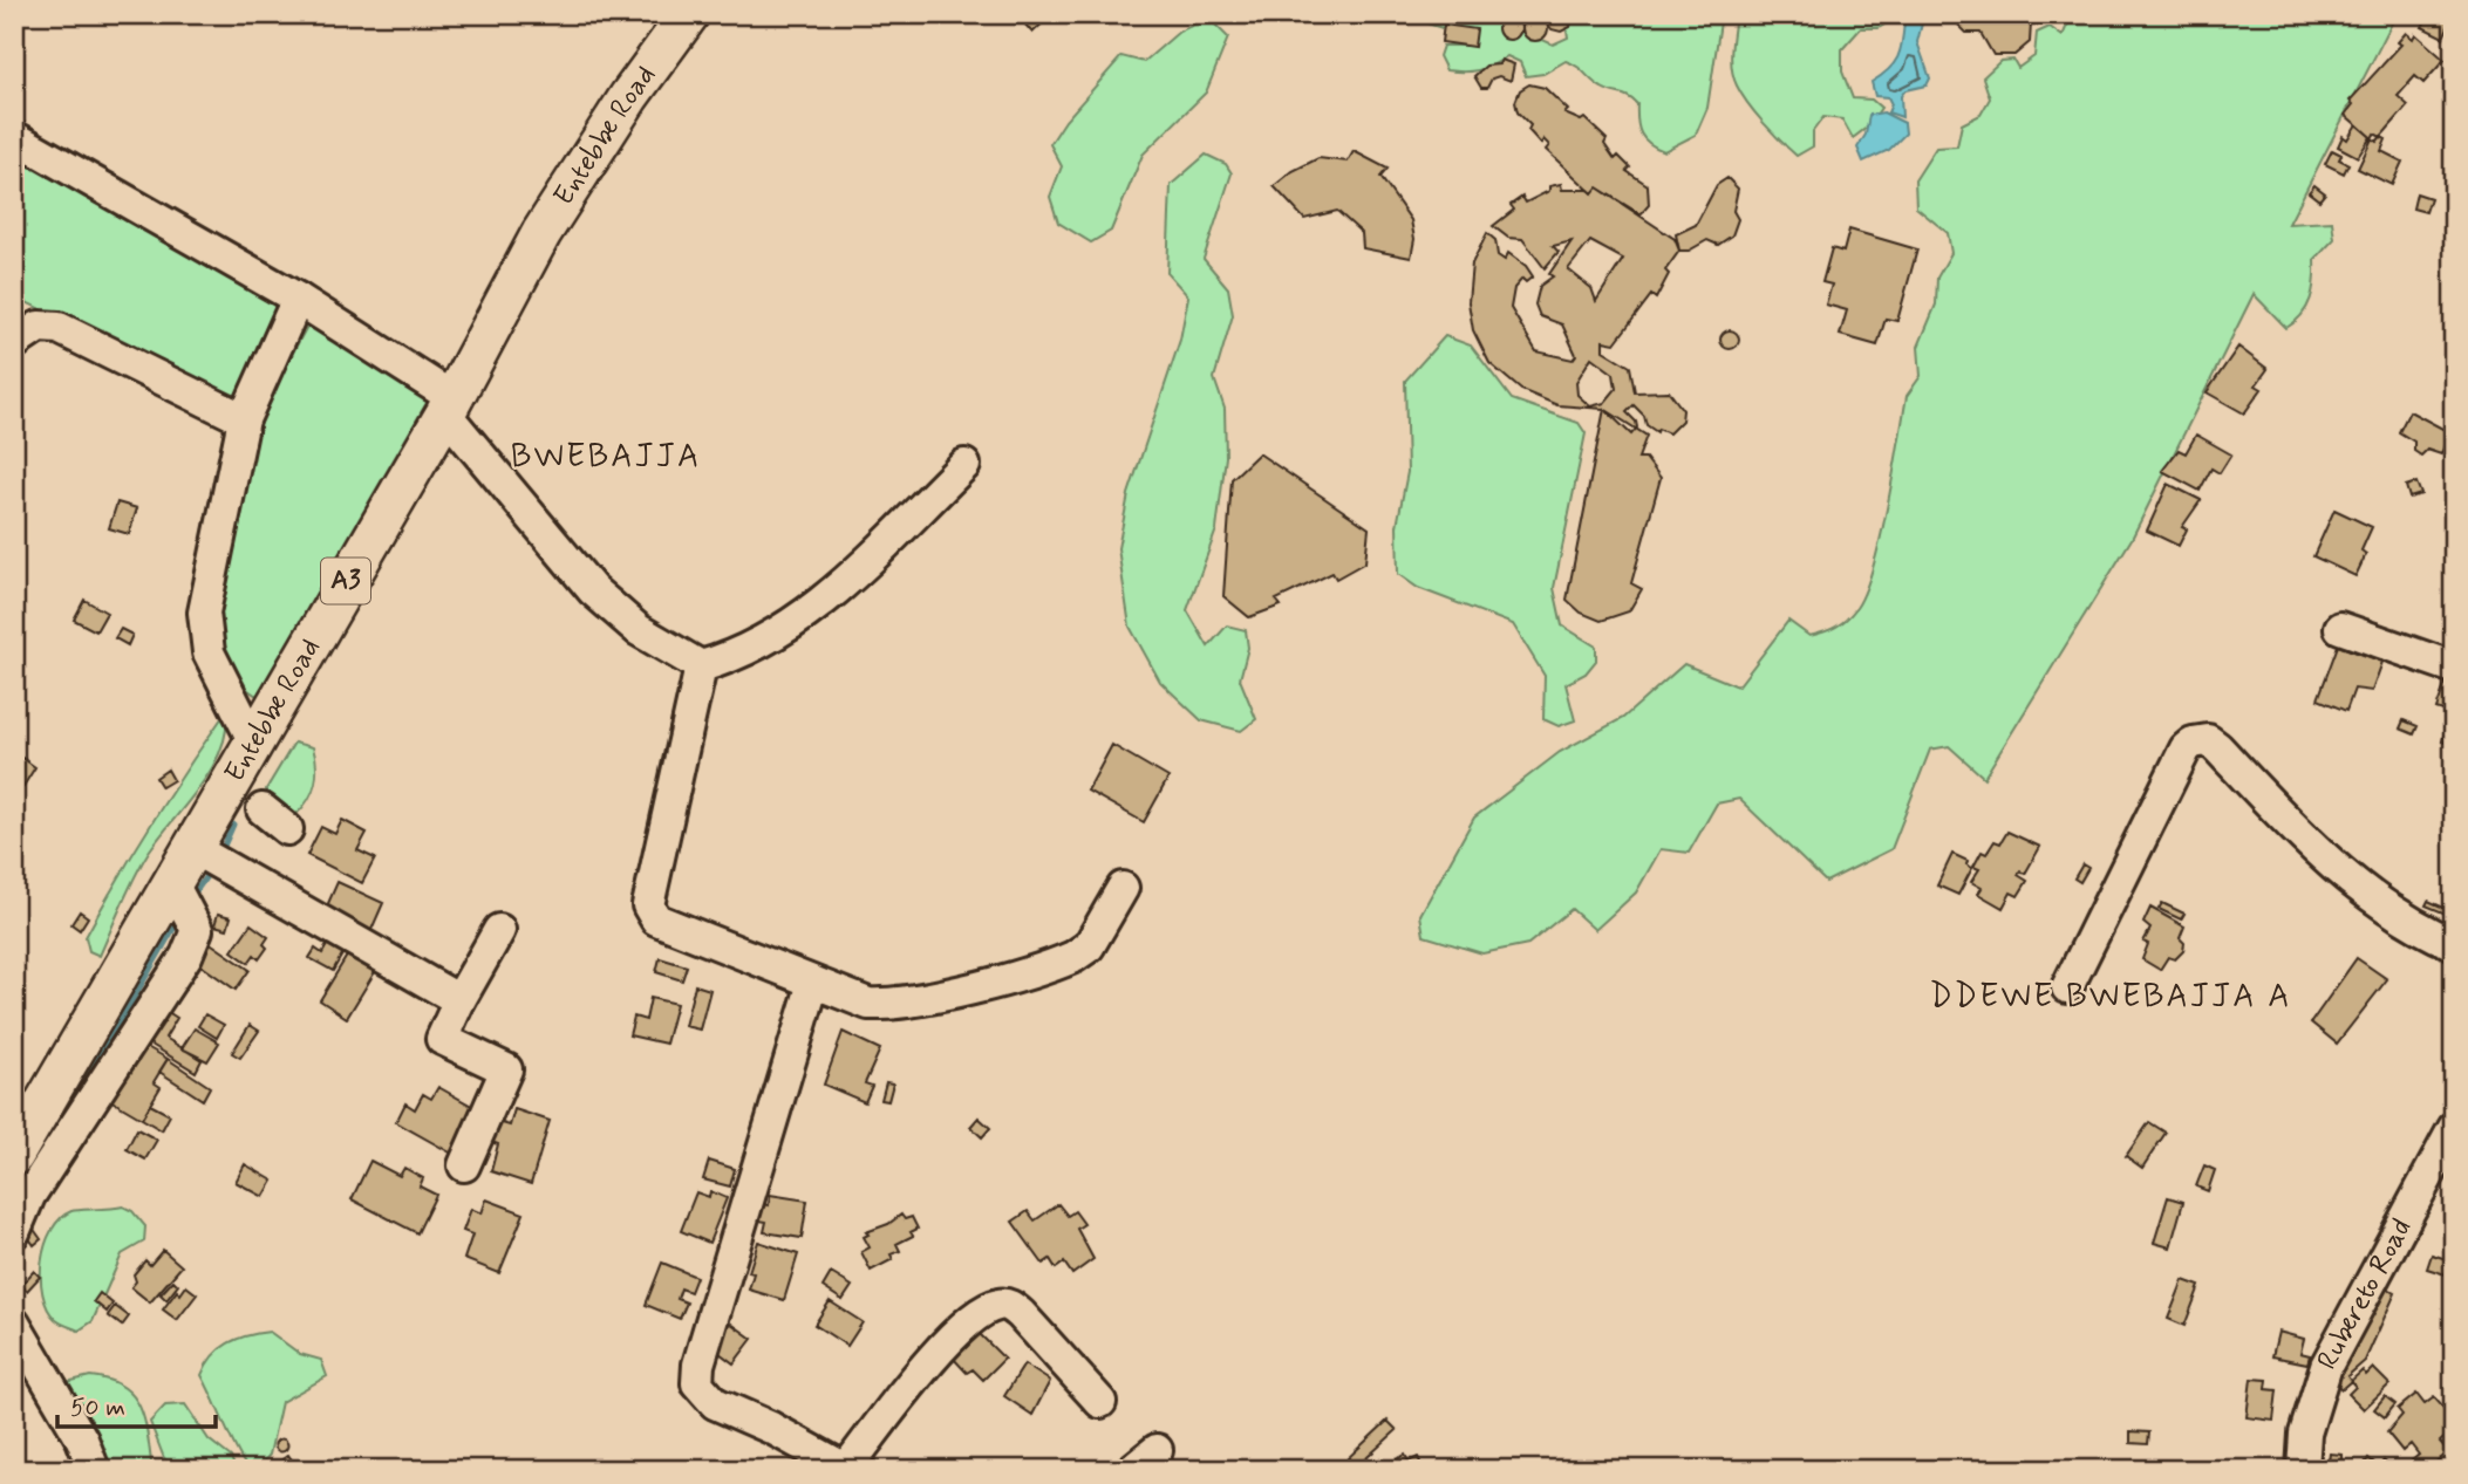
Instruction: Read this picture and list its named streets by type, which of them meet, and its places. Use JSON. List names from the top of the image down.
{
  "streets": {
    "main road": ["Entebbe Road", "A3"],
    "street": ["Rubereto Road"]
  },
  "districts": ["BWEBAJJA", "DDEWE BWEBAJJA A"],
  "scale_bar": "50 m"
}
